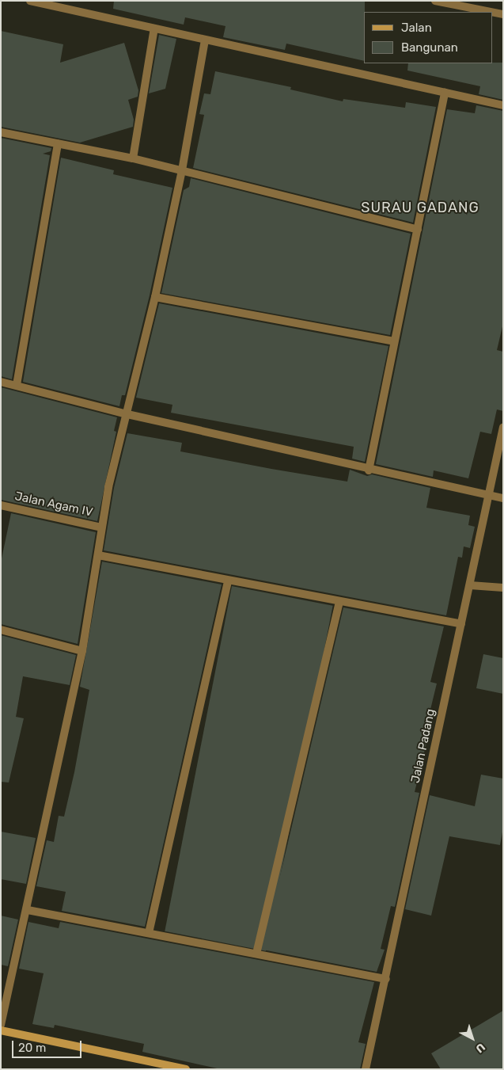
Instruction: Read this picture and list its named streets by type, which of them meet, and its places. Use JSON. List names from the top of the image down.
{
  "streets": {
    "street": ["Jalan Agam IV", "Jalan Padang"]
  },
  "districts": ["SURAU GADANG"],
  "legend": ["Jalan", "Bangunan"],
  "scale_bar": "20 m",
  "north": "bottom right"
}
